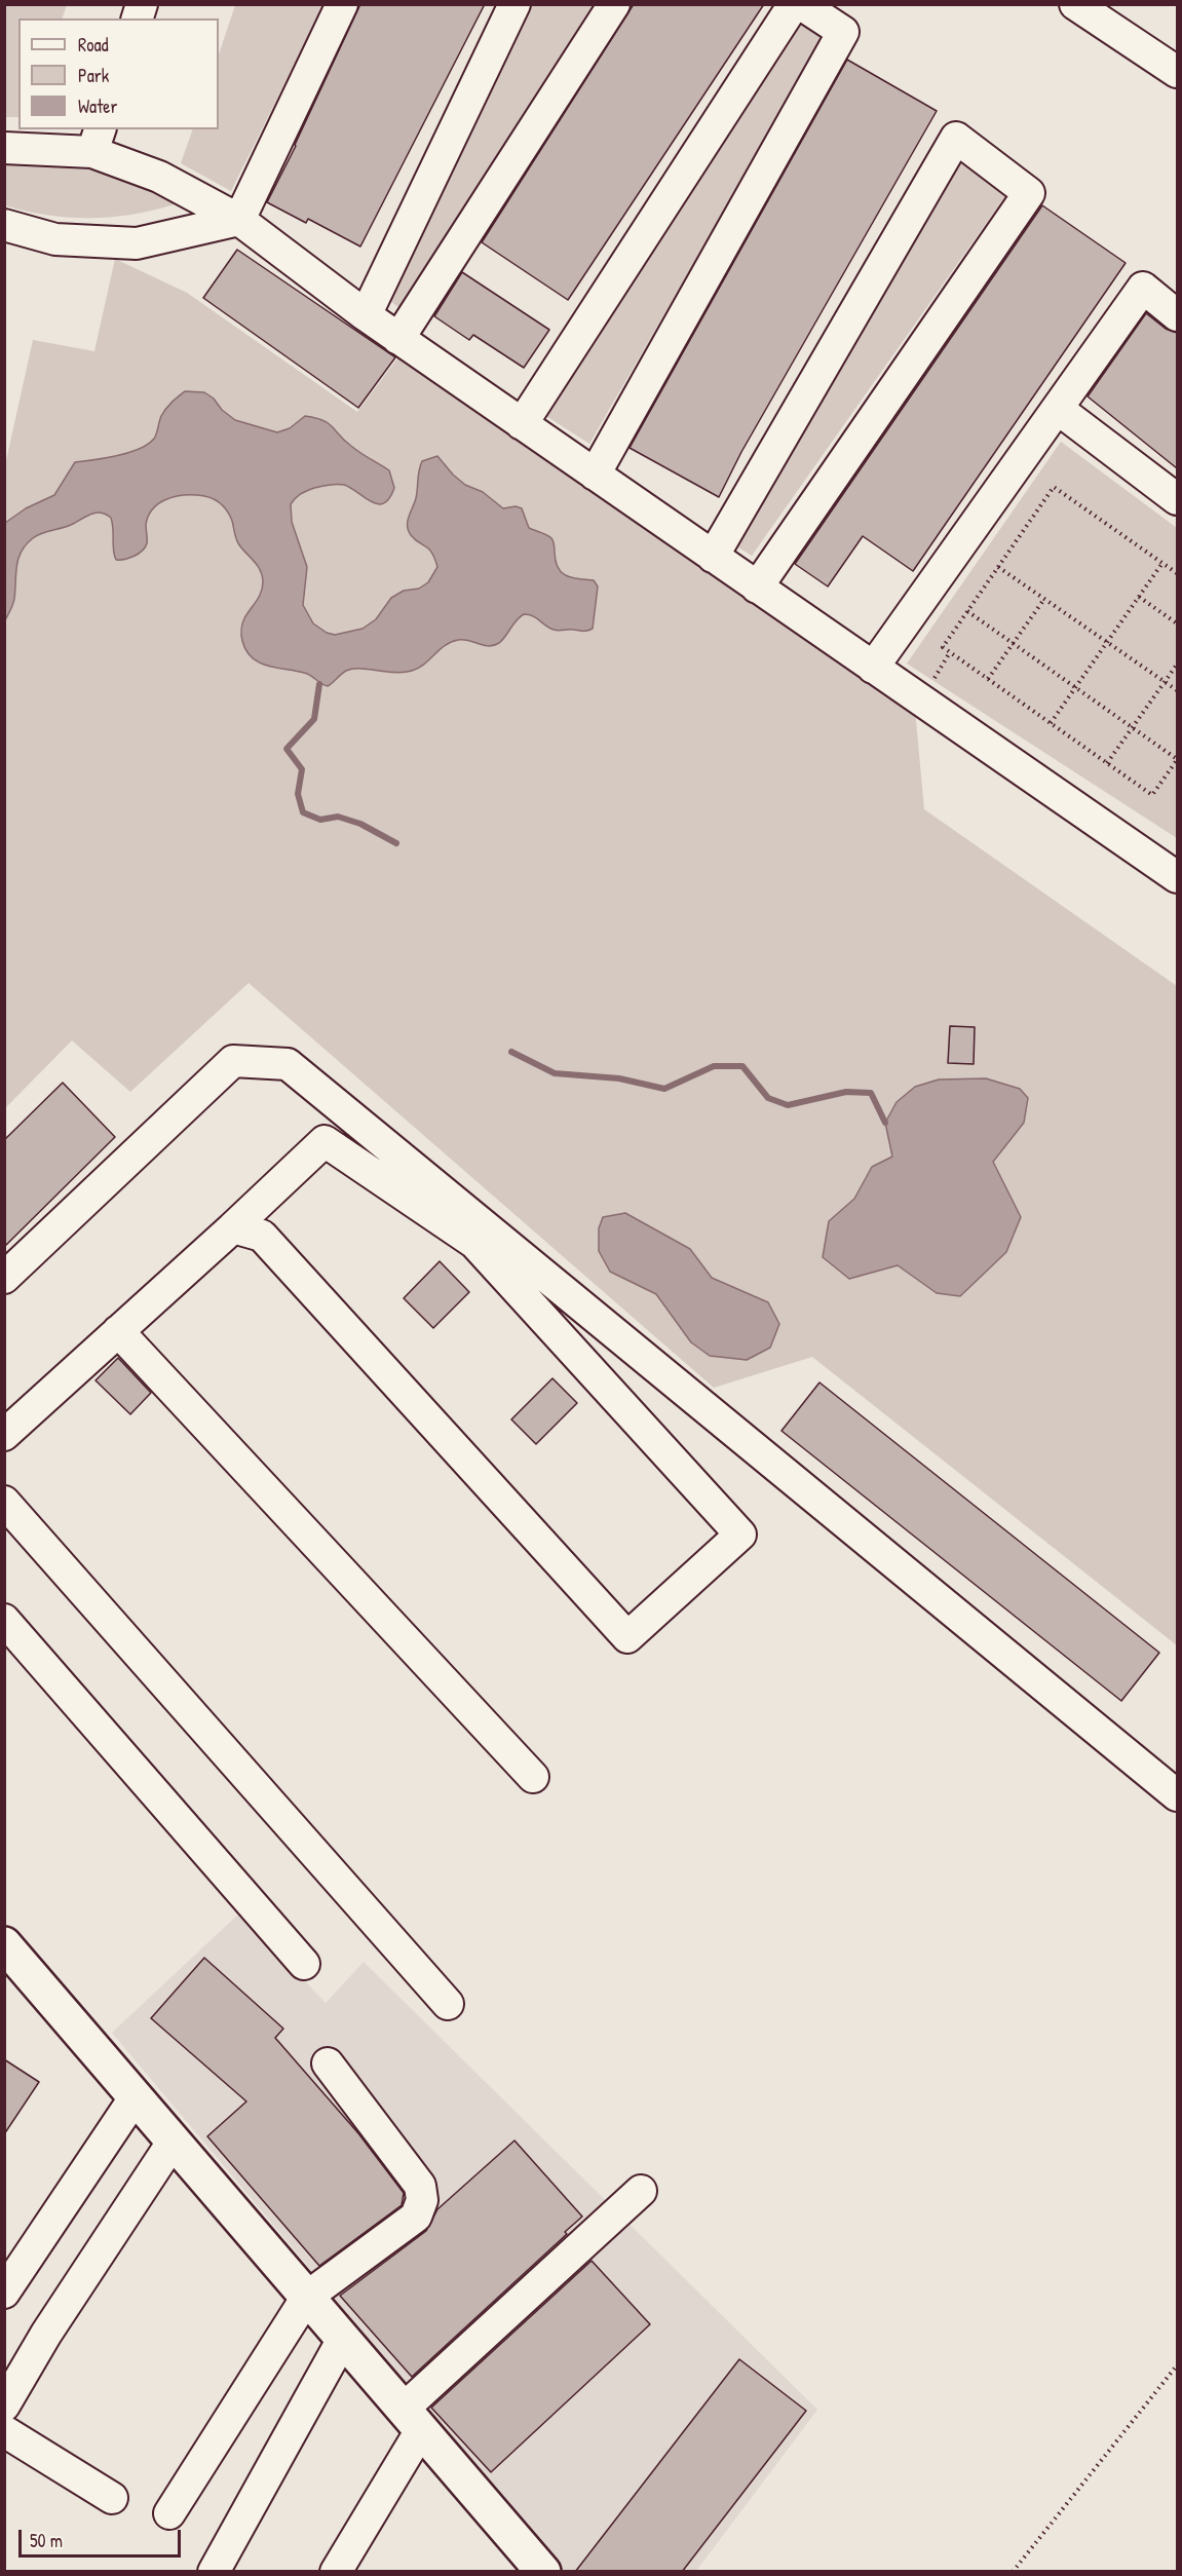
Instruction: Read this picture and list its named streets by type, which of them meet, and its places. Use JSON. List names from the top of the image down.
{
  "legend": ["Road", "Park", "Water"],
  "scale_bar": "50 m"
}
